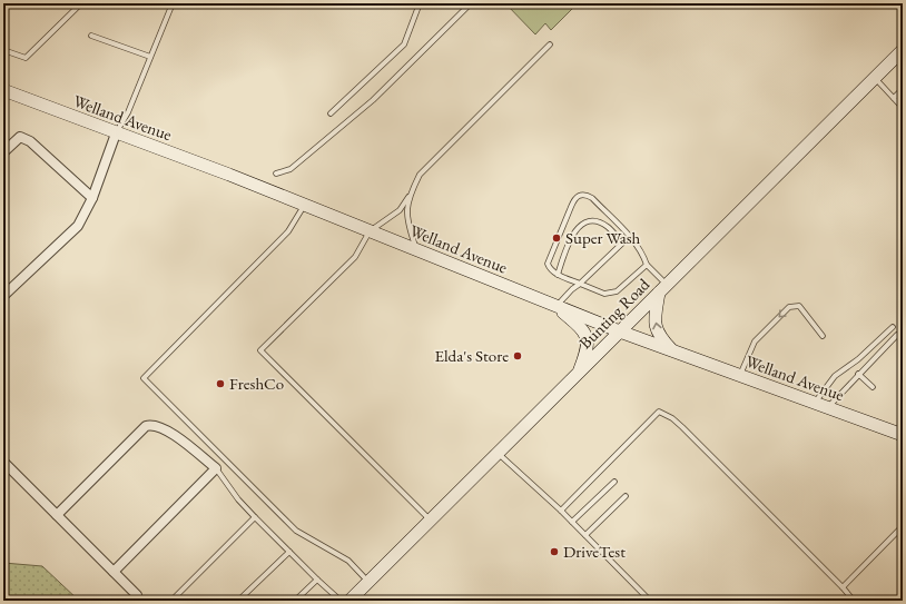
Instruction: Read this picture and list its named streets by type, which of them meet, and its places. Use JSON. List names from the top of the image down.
{
  "streets": {
    "main road": ["Welland Avenue", "Bunting Road"]
  },
  "crossings": [
    ["Welland Avenue", "Bunting Road"]
  ],
  "places": [
    "Super Wash",
    "Elda's Store",
    "FreshCo",
    "DriveTest"
  ]
}
